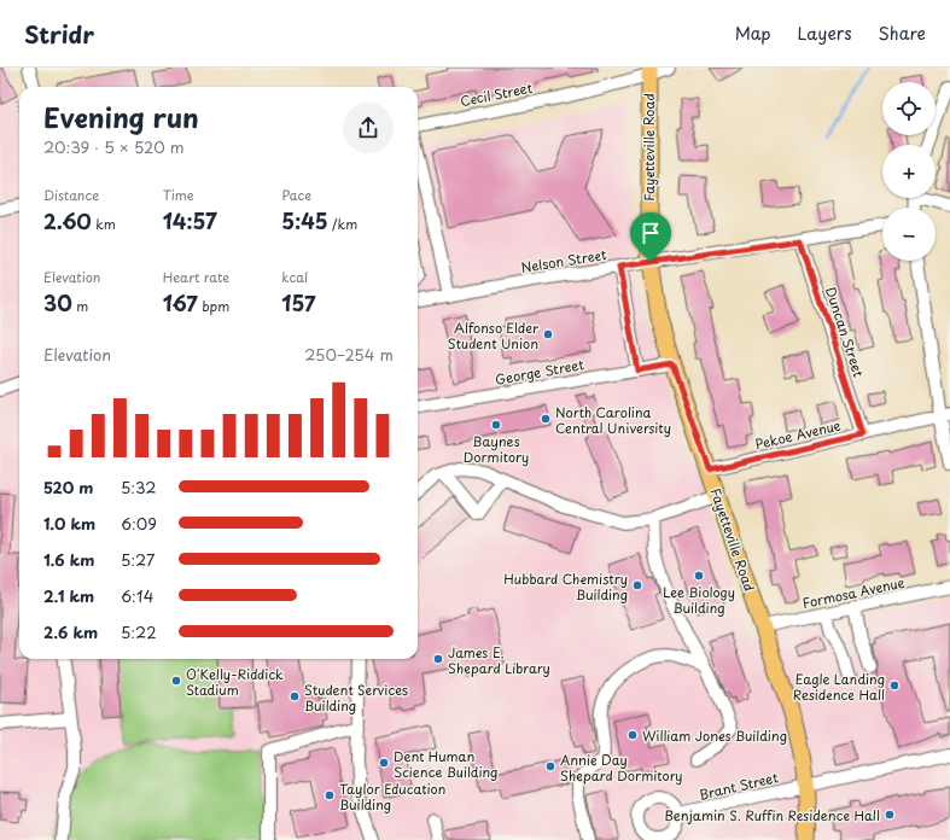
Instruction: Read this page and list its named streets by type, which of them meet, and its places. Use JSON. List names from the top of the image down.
{
  "streets": {
    "main road": ["Fayetteville Road"],
    "street": [
      "Cecil Street",
      "Nelson Street",
      "Duncan Street",
      "George Street",
      "Pekoe Avenue",
      "Formosa Avenue",
      "Brant Street"
    ]
  },
  "crossings": [
    ["Cecil Street", "Fayetteville Road"],
    ["Fayetteville Road", "Nelson Street"],
    ["Fayetteville Road", "George Street"],
    ["Fayetteville Road", "Pekoe Avenue"],
    ["Fayetteville Road", "Formosa Avenue"],
    ["Fayetteville Road", "Brant Street"],
    ["Nelson Street", "Duncan Street"],
    ["Duncan Street", "Pekoe Avenue"]
  ],
  "places": [
    "Alfonso Elder Student Union",
    "North Carolina Central University",
    "Baynes Dormitory",
    "Lee Biology Building",
    "Hubbard Chemistry Building",
    "James E. Shepard Library",
    "O'Kelly-Riddick Stadium",
    "Eagle Landing Residence Hall",
    "Student Services Building",
    "William Jones Building",
    "Dent Human Science Building",
    "Annie Day Shepard Dormitory",
    "Taylor Education Building",
    "Benjamin S. Ruffin Residence Hall"
  ],
  "page": {
    "header": "Stridr",
    "nav": ["Map", "Layers", "Share"],
    "map_buttons": ["+", "−"],
    "heading": ["Evening run", "20:39 · 5 × 520 m"],
    "stats": [
      ["Distance", "2.60 km"],
      ["Time", "14:57"],
      ["Pace", "5:45 /km"],
      ["Elevation", "30 m"],
      ["Heart rate", "167 bpm"],
      ["kcal", "157"]
    ],
    "chart": ["Elevation", "250–254 m"],
    "list": [
      {
        "name": "520 m",
        "note": "5:32"
      },
      {
        "name": "1.0 km",
        "note": "6:09"
      },
      {
        "name": "1.6 km",
        "note": "5:27"
      },
      {
        "name": "2.1 km",
        "note": "6:14"
      },
      {
        "name": "2.6 km",
        "note": "5:22"
      }
    ]
  }
}
